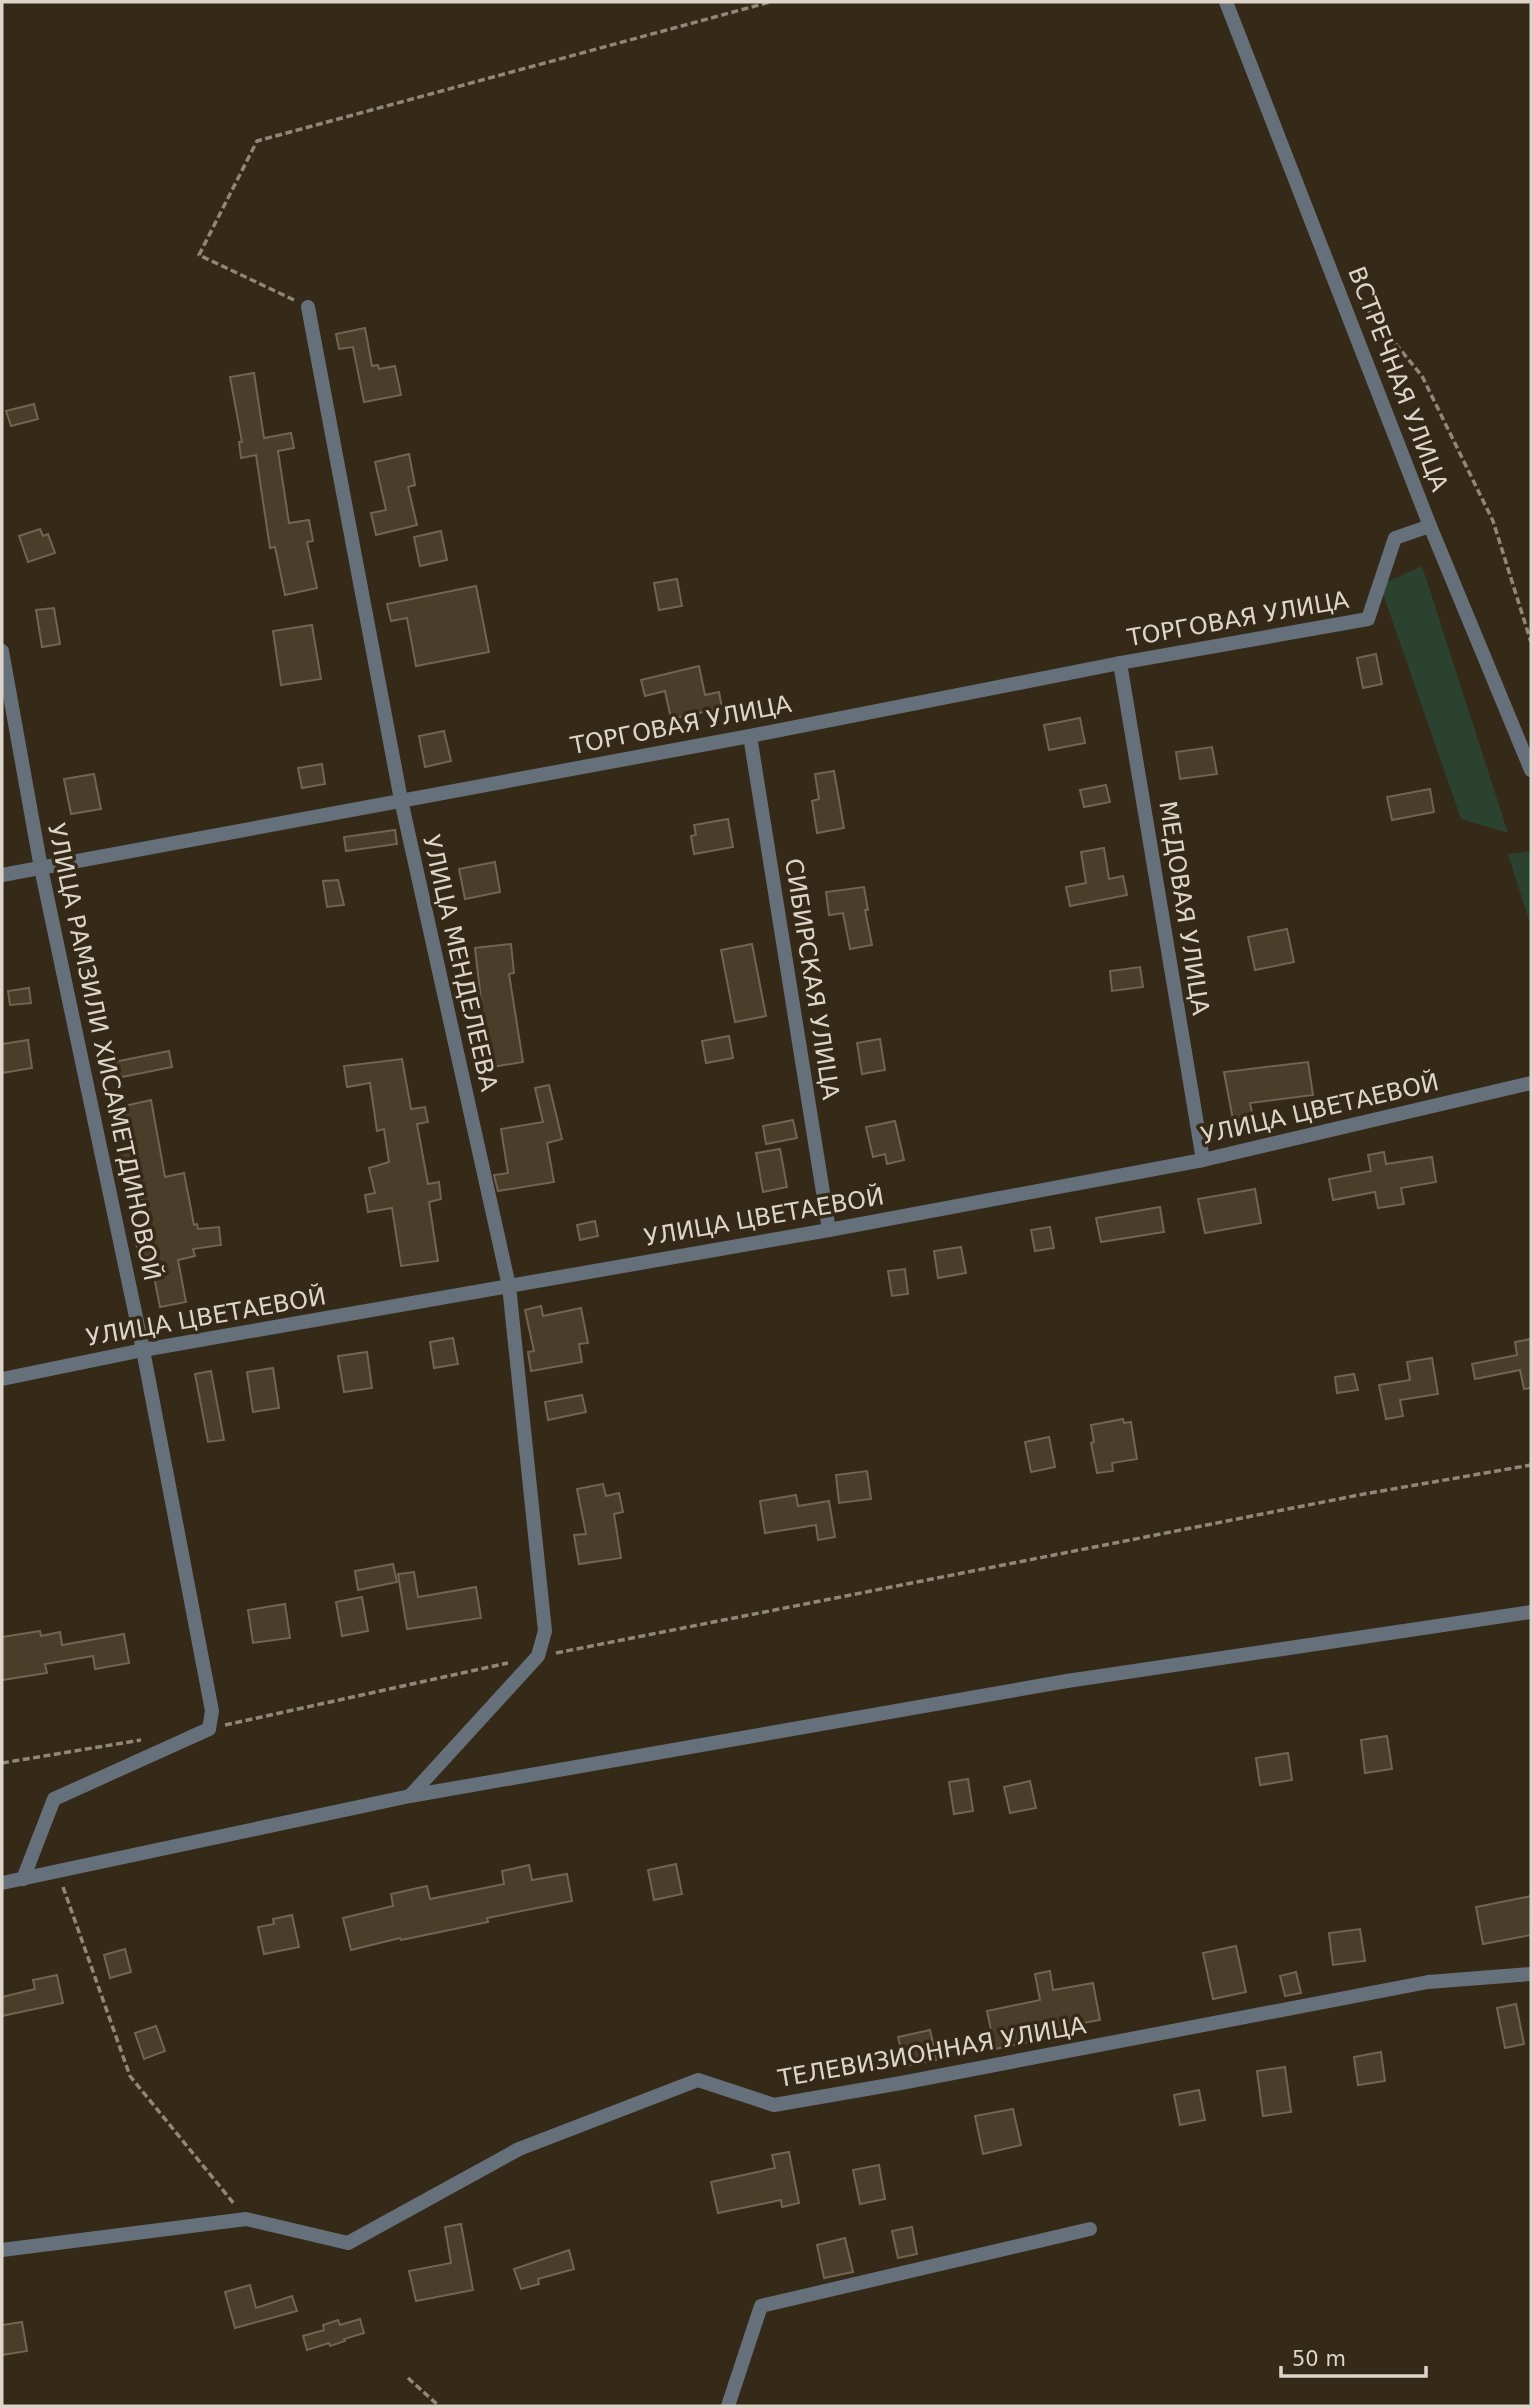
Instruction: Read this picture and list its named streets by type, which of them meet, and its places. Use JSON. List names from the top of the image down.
{
  "streets": {
    "street": [
      "ВСТРЕЧНАЯ УЛИЦА",
      "ТОРГОВАЯ УЛИЦА",
      "МЕДОВАЯ УЛИЦА",
      "УЛИЦА МЕНДЕЛЕЕВА",
      "СИБИРСКАЯ УЛИЦА",
      "УЛИЦА РАМЗИЛИ ХИСАМЕТДИНОВОЙ",
      "УЛИЦА ЦВЕТАЕВОЙ",
      "ТЕЛЕВИЗИОННАЯ УЛИЦА"
    ]
  },
  "crossings": [
    ["ВСТРЕЧНАЯ УЛИЦА", "ТОРГОВАЯ УЛИЦА"],
    ["ТОРГОВАЯ УЛИЦА", "МЕДОВАЯ УЛИЦА"],
    ["ТОРГОВАЯ УЛИЦА", "УЛИЦА МЕНДЕЛЕЕВА"],
    ["ТОРГОВАЯ УЛИЦА", "СИБИРСКАЯ УЛИЦА"],
    ["ТОРГОВАЯ УЛИЦА", "УЛИЦА РАМЗИЛИ ХИСАМЕТДИНОВОЙ"],
    ["МЕДОВАЯ УЛИЦА", "УЛИЦА ЦВЕТАЕВОЙ"],
    ["УЛИЦА МЕНДЕЛЕЕВА", "УЛИЦА ЦВЕТАЕВОЙ"],
    ["СИБИРСКАЯ УЛИЦА", "УЛИЦА ЦВЕТАЕВОЙ"],
    ["УЛИЦА РАМЗИЛИ ХИСАМЕТДИНОВОЙ", "УЛИЦА ЦВЕТАЕВОЙ"]
  ],
  "scale_bar": "50 m"
}
